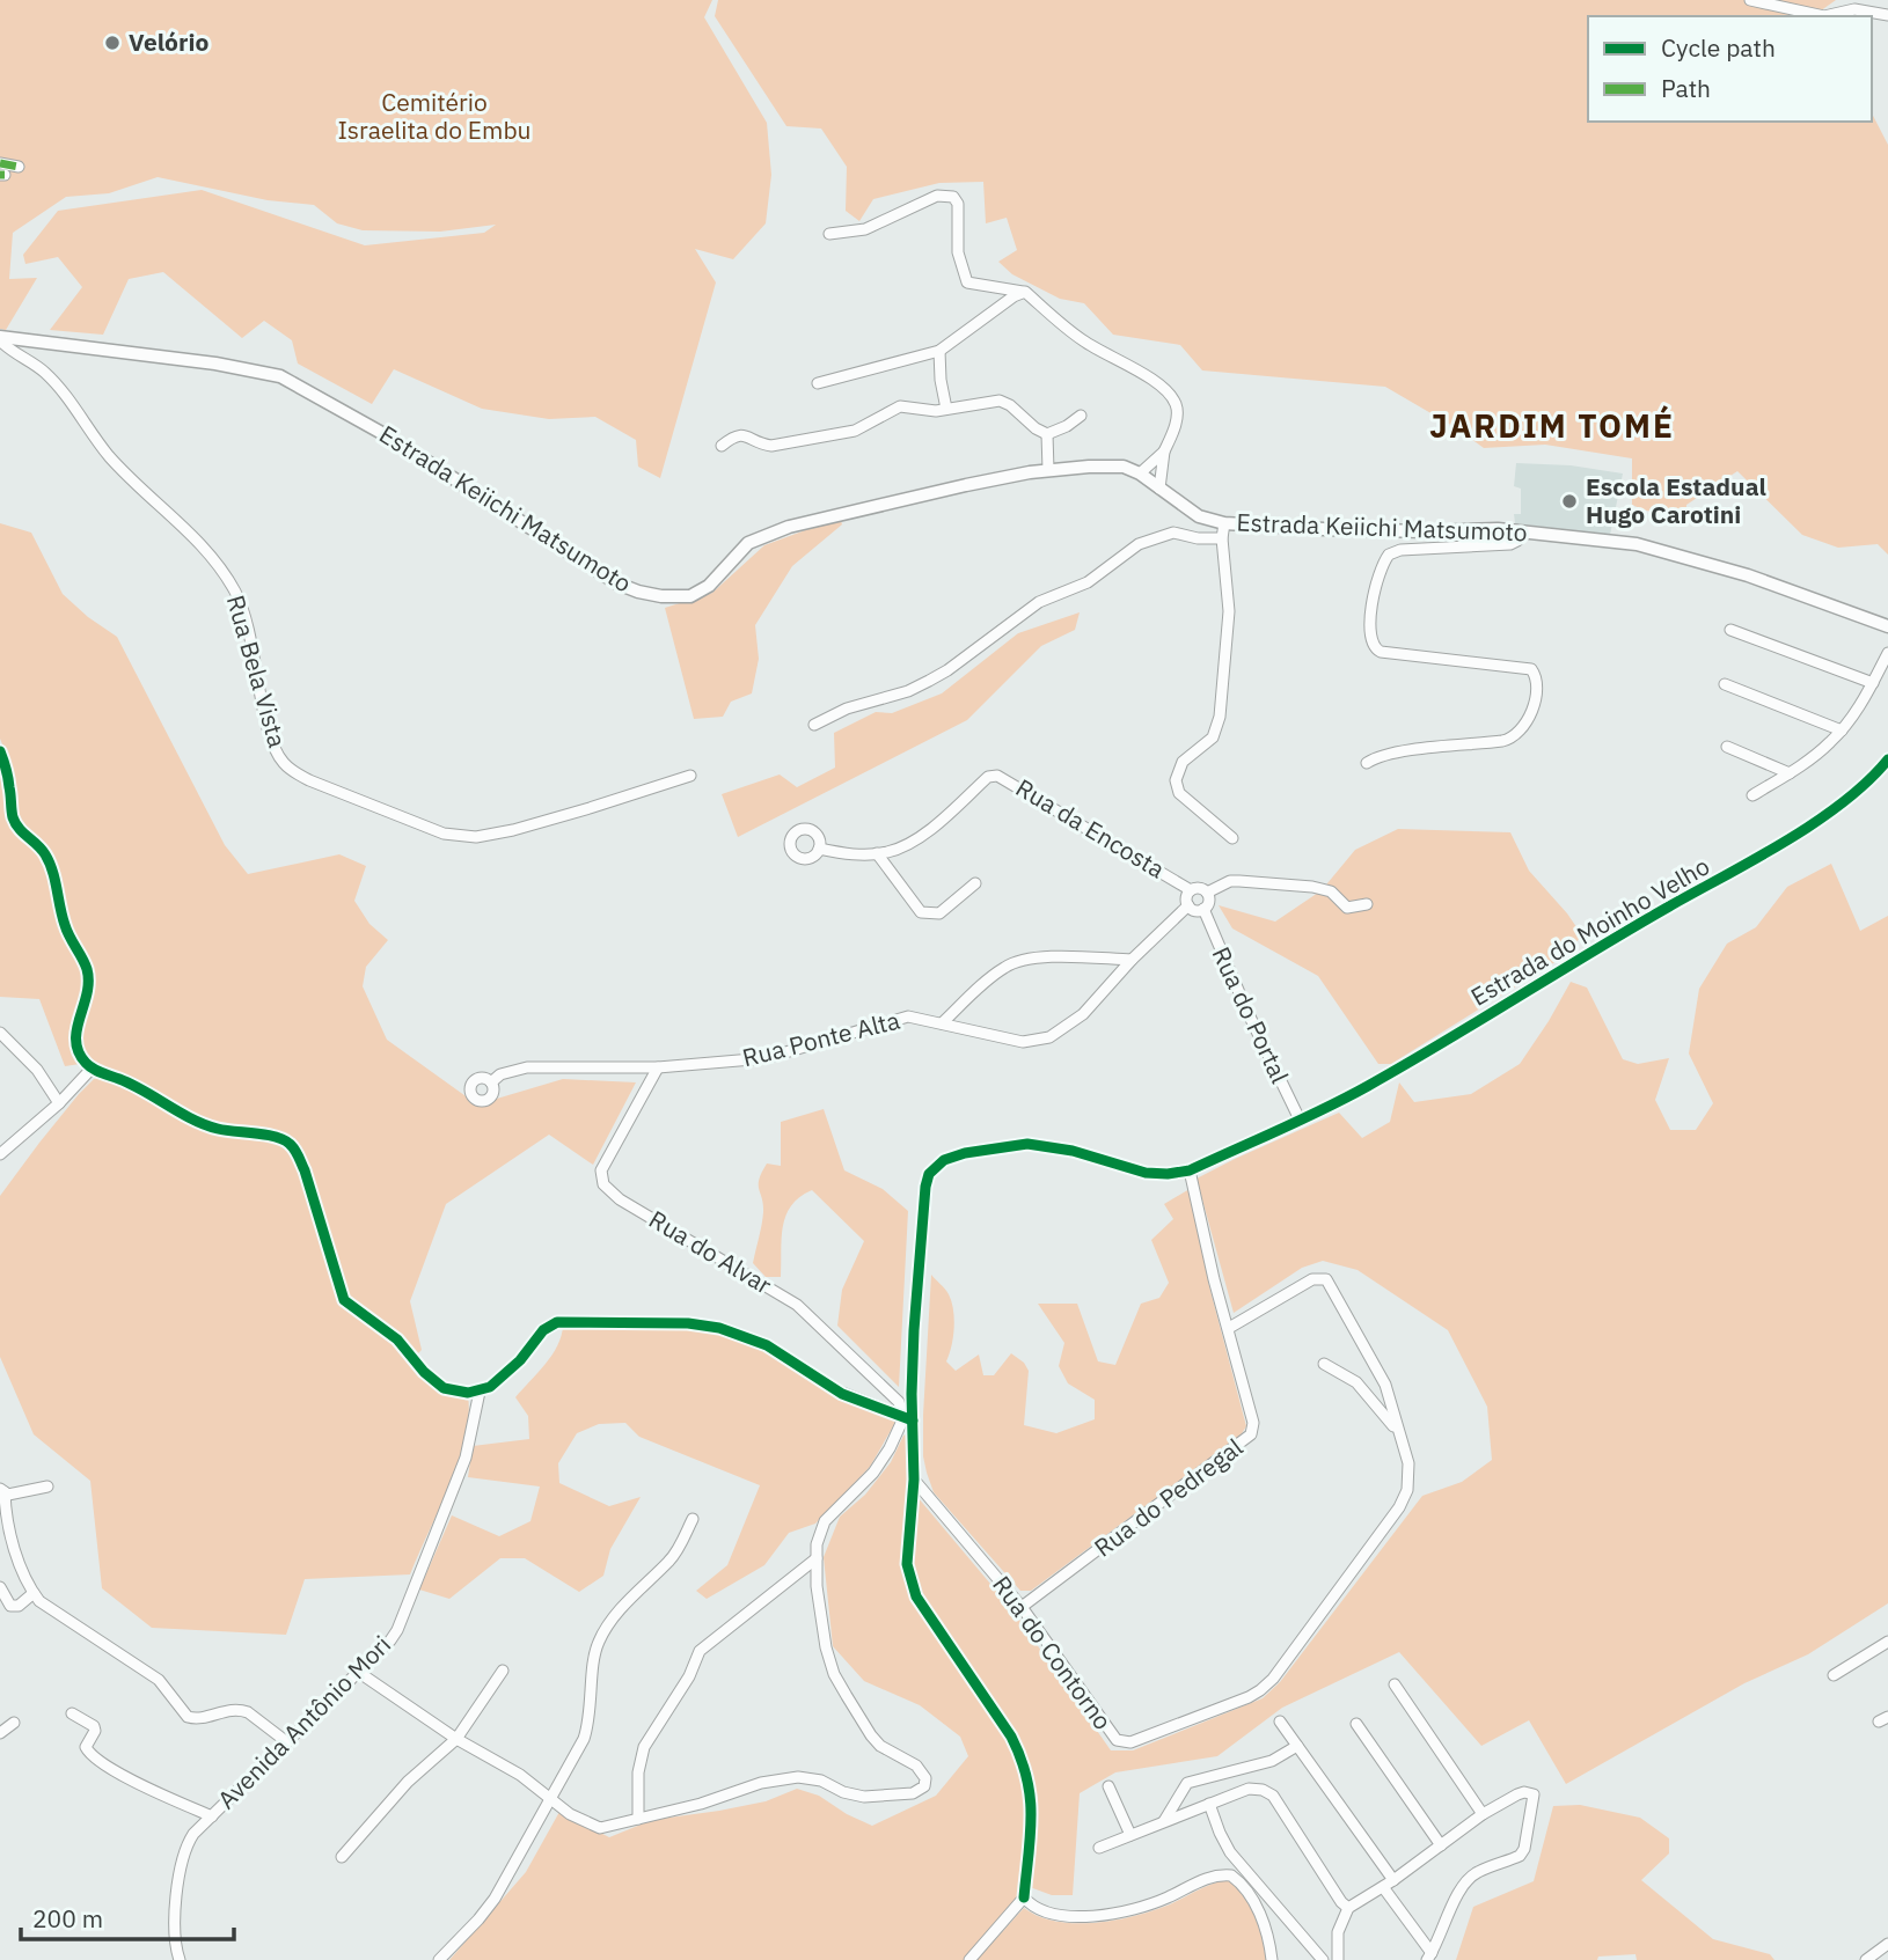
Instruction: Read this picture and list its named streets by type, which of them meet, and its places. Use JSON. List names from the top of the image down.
{
  "streets": {
    "main road": ["Estrada Keiichi Matsumoto"],
    "street": [
      "Rua Bela Vista",
      "Rua da Encosta",
      "Estrada do Moinho Velho",
      "Rua do Portal",
      "Rua Ponte Alta",
      "Rua do Alvar",
      "Rua do Pedregal",
      "Rua do Contorno",
      "Avenida Antônio Mori"
    ]
  },
  "crossings": [
    ["Estrada Keiichi Matsumoto", "Rua Bela Vista"],
    ["Rua da Encosta", "Rua do Portal"],
    ["Rua da Encosta", "Rua Ponte Alta"],
    ["Estrada do Moinho Velho", "Rua do Portal"],
    ["Estrada do Moinho Velho", "Rua do Pedregal"],
    ["Rua do Portal", "Rua Ponte Alta"],
    ["Rua Ponte Alta", "Rua do Alvar"],
    ["Rua do Pedregal", "Rua do Contorno"]
  ],
  "districts": ["JARDIM TOMÉ"],
  "parks": ["Cemitério Israelita do Embu"],
  "places": ["Velório", "Escola Estadual Hugo Carotini"],
  "legend": ["Cycle path", "Path"],
  "scale_bar": "200 m"
}
